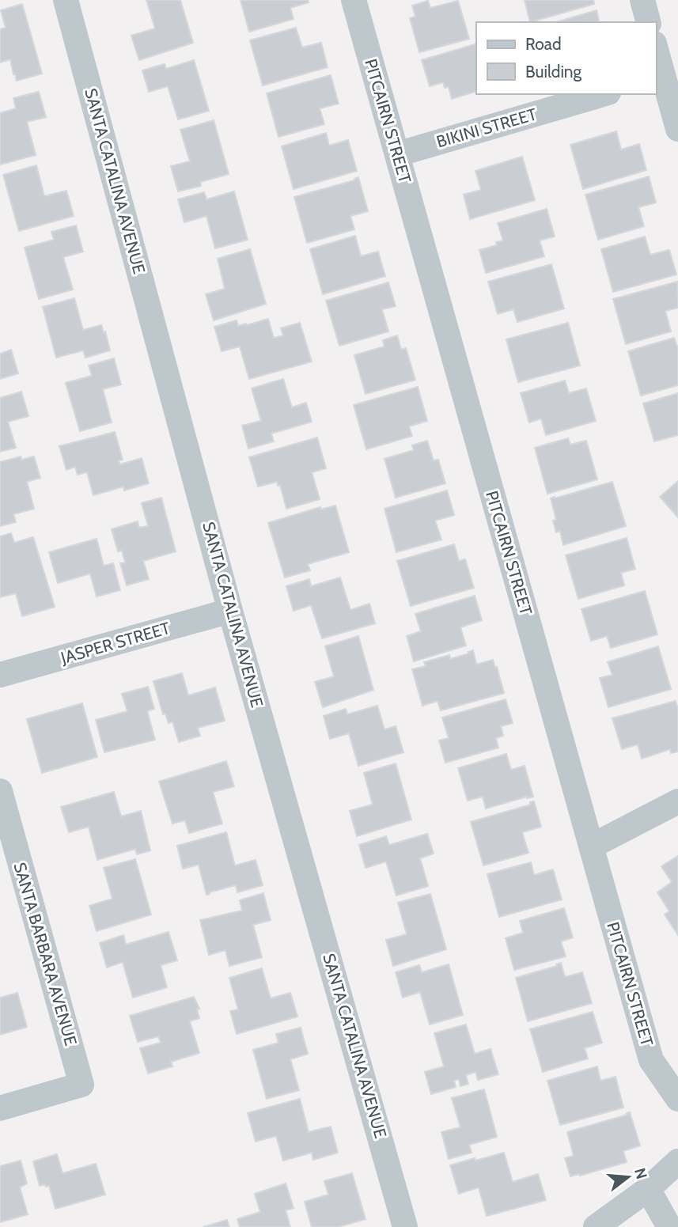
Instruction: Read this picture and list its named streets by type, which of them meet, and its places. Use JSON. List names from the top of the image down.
{
  "streets": {
    "street": [
      "PITCAIRN STREET",
      "BIKINI STREET",
      "SANTA CATALINA AVENUE",
      "JASPER STREET",
      "SANTA BARBARA AVENUE"
    ]
  },
  "crossings": [
    ["PITCAIRN STREET", "BIKINI STREET"],
    ["SANTA CATALINA AVENUE", "JASPER STREET"]
  ],
  "legend": ["Road", "Building"],
  "north": "right"
}
